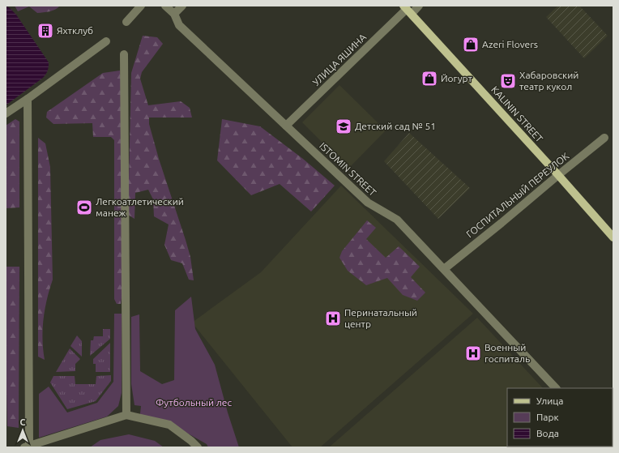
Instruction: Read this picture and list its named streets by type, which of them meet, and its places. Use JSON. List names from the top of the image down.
{
  "streets": {
    "main road": ["KALININ STREET"],
    "street": ["УЛИЦА ЯШИНА", "ISTOMIN STREET", "ГОСПИТАЛЬНЫЙ ПЕРЕУЛОК"]
  },
  "crossings": [
    ["УЛИЦА ЯШИНА", "KALININ STREET"],
    ["УЛИЦА ЯШИНА", "ISTOMIN STREET"],
    ["KALININ STREET", "ГОСПИТАЛЬНЫЙ ПЕРЕУЛОК"],
    ["ISTOMIN STREET", "ГОСПИТАЛЬНЫЙ ПЕРЕУЛОК"]
  ],
  "parks": ["Футбольный лес"],
  "places": {
    "building": ["Яхтклуб"],
    "shop": ["Azeri Flovers", "Йогурт"],
    "theatre": ["Хабаровский театр кукол"],
    "school or university": ["Детский сад № 51"],
    "sports": ["Легкоатлетический манеж"],
    "hospital": ["Перинатальный центр", "Военный госпиталь"]
  },
  "legend": ["Улица", "Парк", "Вода"],
  "north": "top"
}
